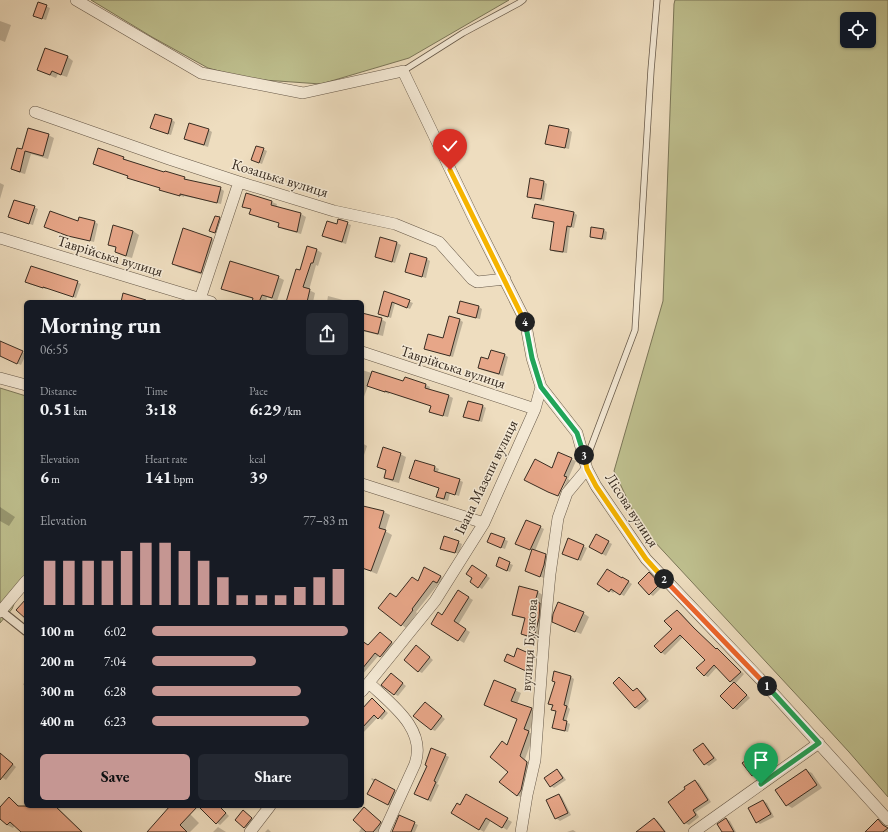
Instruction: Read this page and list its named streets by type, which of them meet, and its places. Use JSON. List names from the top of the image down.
{
  "streets": {
    "street": [
      "Козацька вулиця",
      "Таврійська вулиця",
      "Івана Мазепи вулиця",
      "Лісова вулиця",
      "вулиця Бузкова"
    ]
  },
  "crossings": [
    ["Козацька вулиця", "Лісова вулиця"],
    ["Таврійська вулиця", "Івана Мазепи вулиця"],
    ["Івана Мазепи вулиця", "Лісова вулиця"],
    ["Лісова вулиця", "вулиця Бузкова"]
  ],
  "page": {
    "heading": ["Morning run", "06:55"],
    "pins": [
      "4",
      "3",
      "2",
      "1"
    ],
    "stats": [
      ["Distance", "0.51 km"],
      ["Time", "3:18"],
      ["Pace", "6:29 /km"],
      ["Elevation", "6 m"],
      ["Heart rate", "141 bpm"],
      ["kcal", "39"]
    ],
    "chart": ["Elevation", "77–83 m"],
    "list": [
      {
        "name": "100 m",
        "note": "6:02"
      },
      {
        "name": "200 m",
        "note": "7:04"
      },
      {
        "name": "300 m",
        "note": "6:28"
      },
      {
        "name": "400 m",
        "note": "6:23"
      }
    ],
    "buttons": ["Save", "Share"]
  }
}
